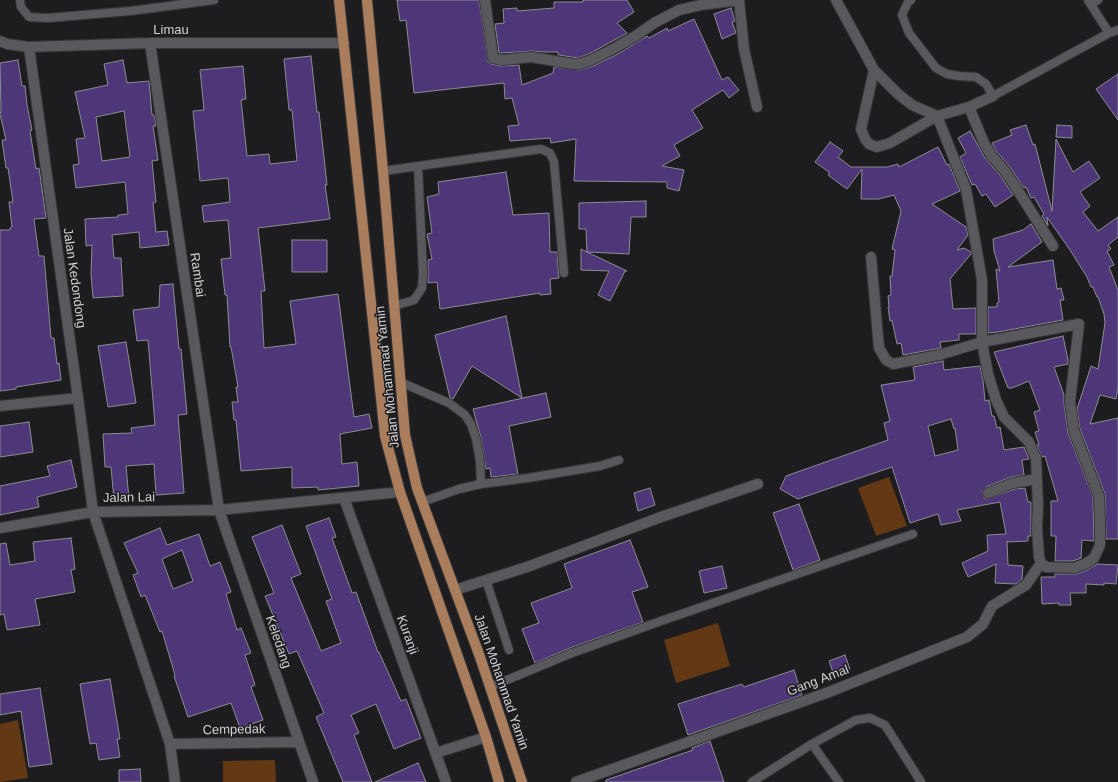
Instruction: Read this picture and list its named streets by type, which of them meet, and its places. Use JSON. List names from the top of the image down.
{
  "streets": {
    "main road": ["Jalan Mohammad Yamin"],
    "street": [
      "Limau",
      "Rambai",
      "Jalan Kedondong",
      "Jalan Lai",
      "Kuranji",
      "Keledang",
      "Gang Amal",
      "Cempedak"
    ]
  },
  "crossings": [
    ["Limau", "Rambai"],
    ["Limau", "Jalan Kedondong"],
    ["Limau", "Jalan Mohammad Yamin"],
    ["Rambai", "Jalan Lai"],
    ["Rambai", "Keledang"],
    ["Jalan Kedondong", "Jalan Lai"],
    ["Jalan Mohammad Yamin", "Jalan Lai"],
    ["Jalan Lai", "Kuranji"],
    ["Jalan Lai", "Keledang"],
    ["Jalan Lai", "Cempedak"],
    ["Keledang", "Cempedak"]
  ]
}
